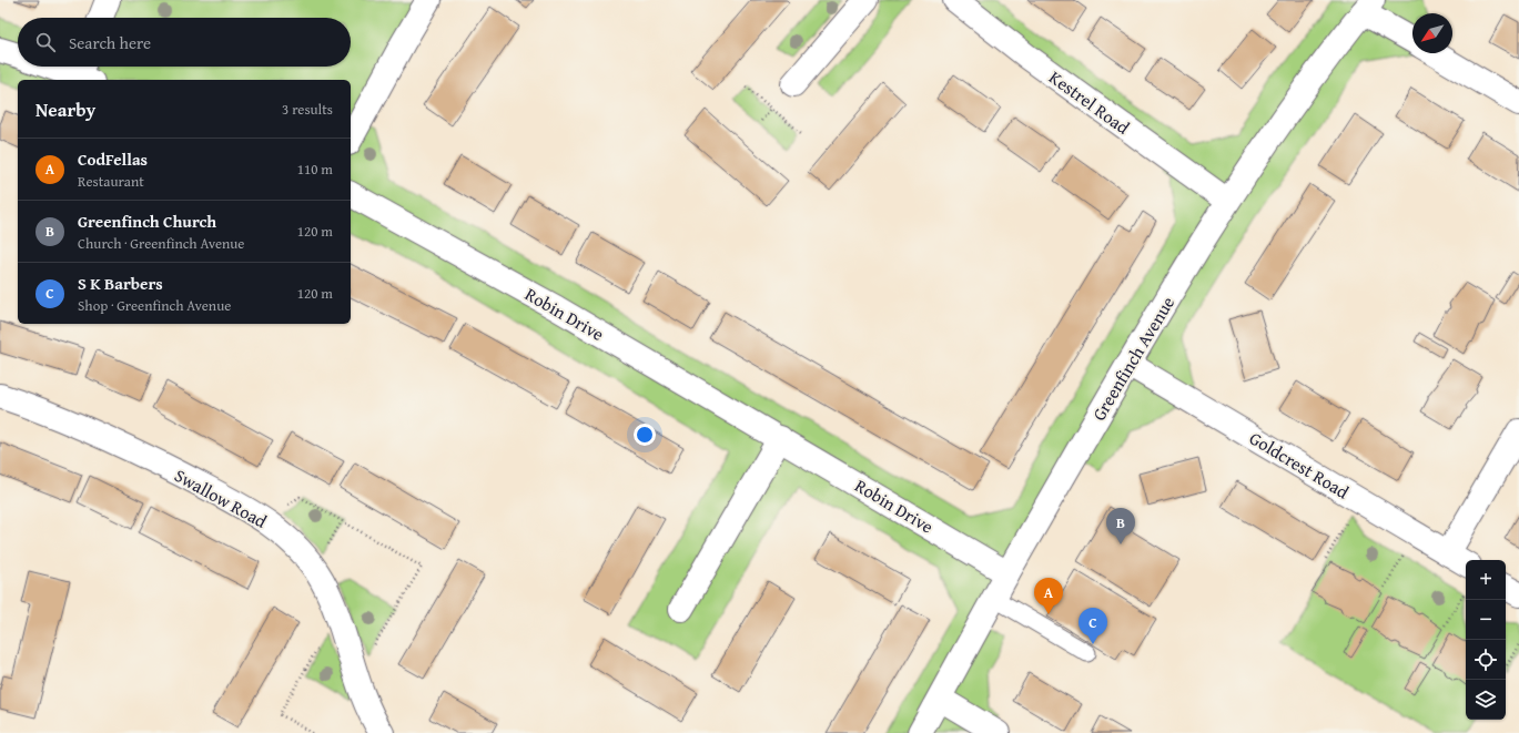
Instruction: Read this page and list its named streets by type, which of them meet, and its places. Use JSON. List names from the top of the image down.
{
  "streets": {
    "street": [
      "Kestrel Road",
      "Robin Drive",
      "Greenfinch Avenue",
      "Goldcrest Road",
      "Swallow Road"
    ]
  },
  "crossings": [
    ["Kestrel Road", "Greenfinch Avenue"],
    ["Robin Drive", "Greenfinch Avenue"],
    ["Greenfinch Avenue", "Goldcrest Road"]
  ],
  "north": "bottom left",
  "page": {
    "search": "Search here",
    "heading": ["Nearby", "3 results"],
    "list": [
      {
        "mark": "A",
        "name": "CodFellas",
        "note": "Restaurant",
        "value": "110 m"
      },
      {
        "mark": "B",
        "name": "Greenfinch Church",
        "note": "Church · Greenfinch Avenue",
        "value": "120 m"
      },
      {
        "mark": "C",
        "name": "S K Barbers",
        "note": "Shop · Greenfinch Avenue",
        "value": "120 m"
      }
    ],
    "pins": ["B", "A", "C"],
    "map_buttons": ["+", "−"]
  }
}
